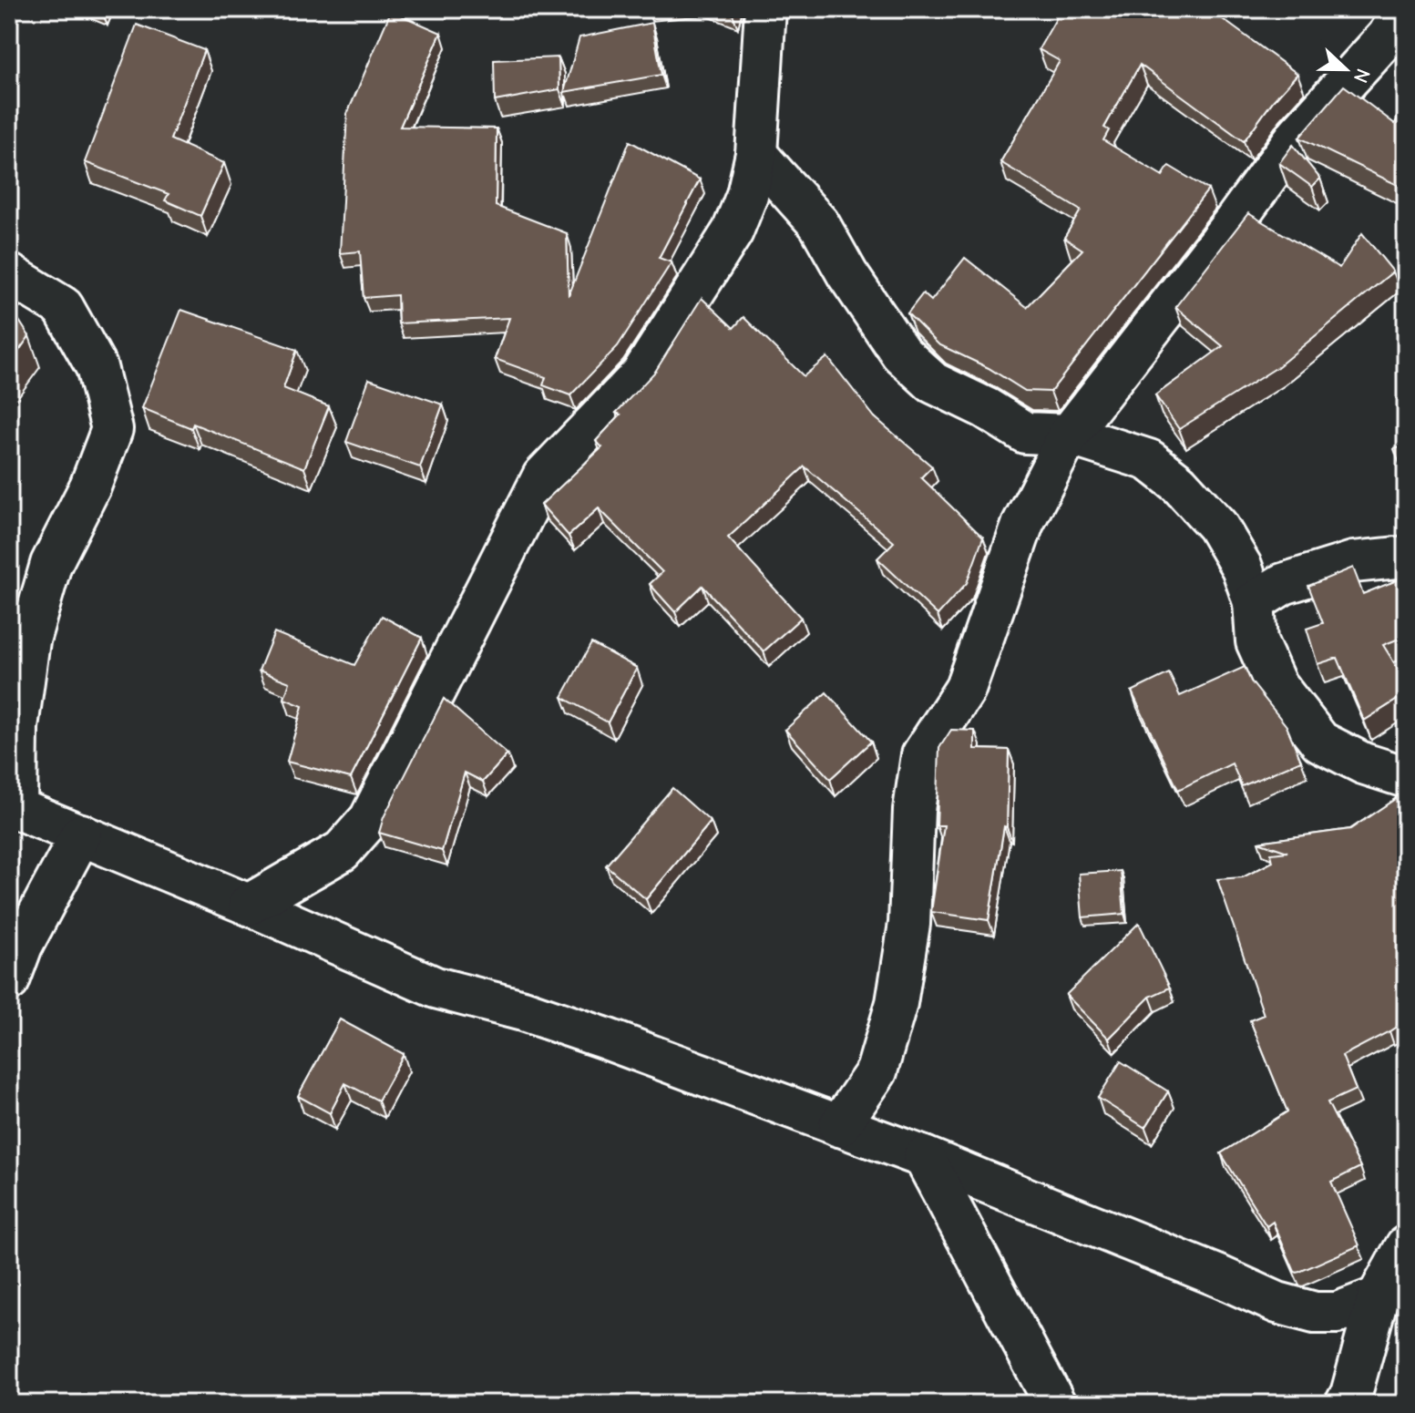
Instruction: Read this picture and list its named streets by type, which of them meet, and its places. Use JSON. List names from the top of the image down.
{
  "north": "right"
}
